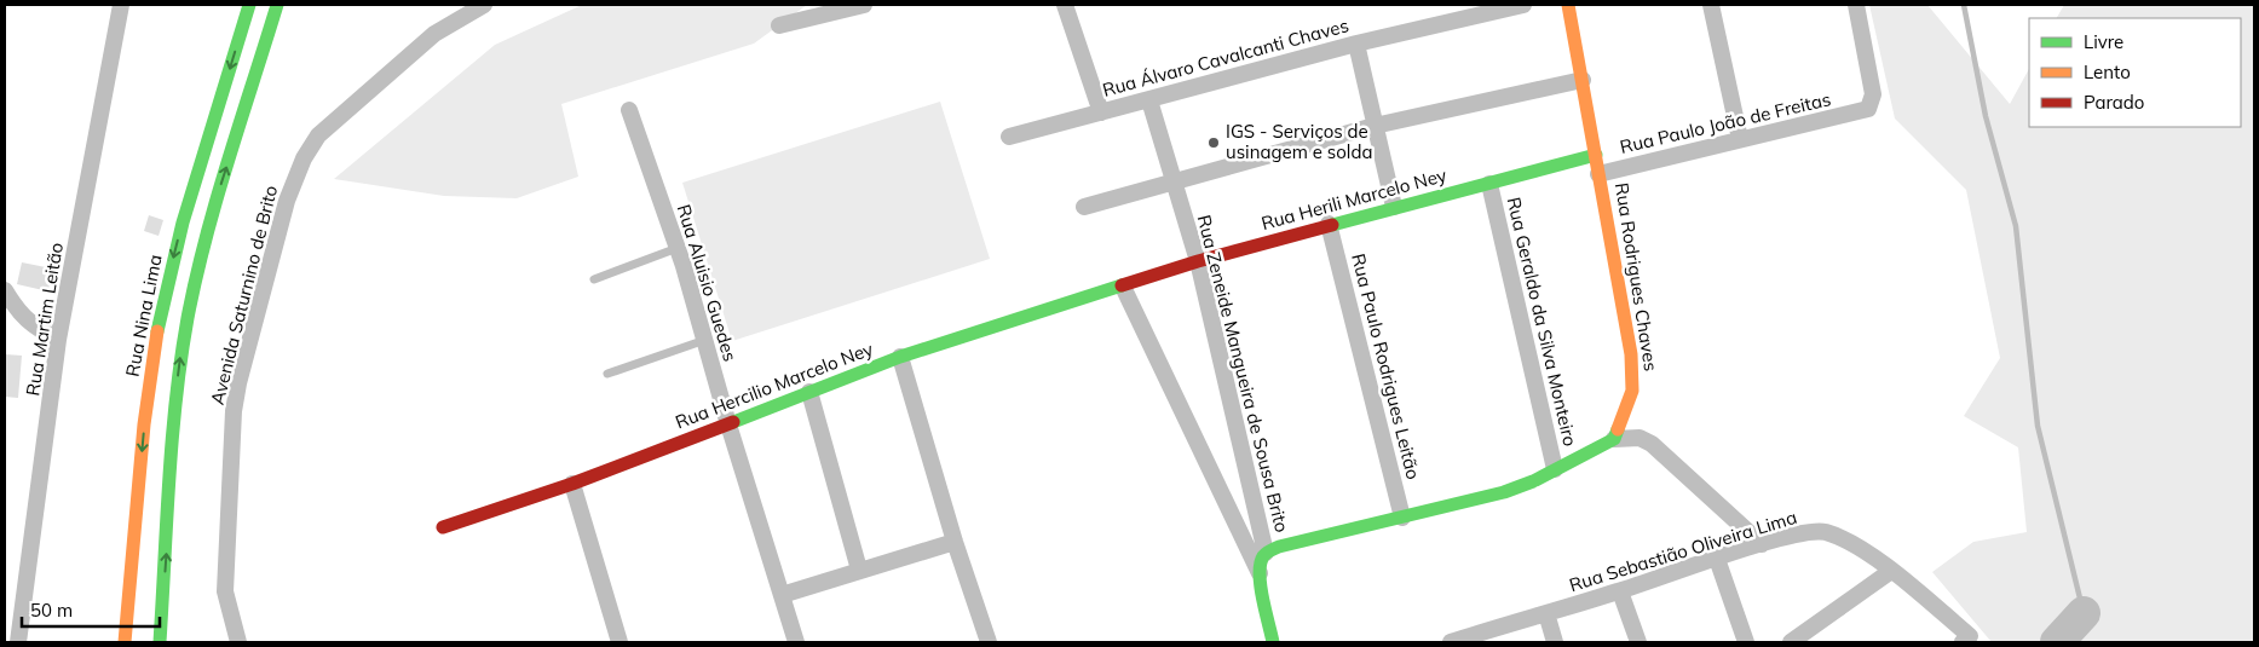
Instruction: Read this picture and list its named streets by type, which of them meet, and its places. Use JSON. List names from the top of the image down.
{
  "streets": {
    "street": [
      "Rua Álvaro Cavalcanti Chaves",
      "Rua Paulo João de Freitas",
      "Rua Herili Marcelo Ney",
      "Rua Rodrigues Chaves",
      "Rua Aluisio Guedes",
      "Avenida Saturnino de Brito",
      "Rua Nina Lima",
      "Rua Martim Leitão",
      "Rua Geraldo da Silva Monteiro",
      "Rua Paulo Rodrigues Leitão",
      "Rua Zeneide Mangueira de Sousa Brito",
      "Rua Hercilio Marcelo Ney",
      "Rua Sebastião Oliveira Lima"
    ]
  },
  "crossings": [
    ["Rua Álvaro Cavalcanti Chaves", "Rua Zeneide Mangueira de Sousa Brito"],
    ["Rua Paulo João de Freitas", "Rua Rodrigues Chaves"],
    ["Rua Herili Marcelo Ney", "Rua Rodrigues Chaves"],
    ["Rua Herili Marcelo Ney", "Rua Geraldo da Silva Monteiro"],
    ["Rua Herili Marcelo Ney", "Rua Paulo Rodrigues Leitão"],
    ["Rua Herili Marcelo Ney", "Rua Zeneide Mangueira de Sousa Brito"],
    ["Rua Herili Marcelo Ney", "Rua Hercilio Marcelo Ney"],
    ["Rua Aluisio Guedes", "Rua Hercilio Marcelo Ney"]
  ],
  "places": ["IGS - Serviços de usinagem e solda"],
  "legend": ["Livre", "Lento", "Parado"],
  "scale_bar": "50 m"
}
